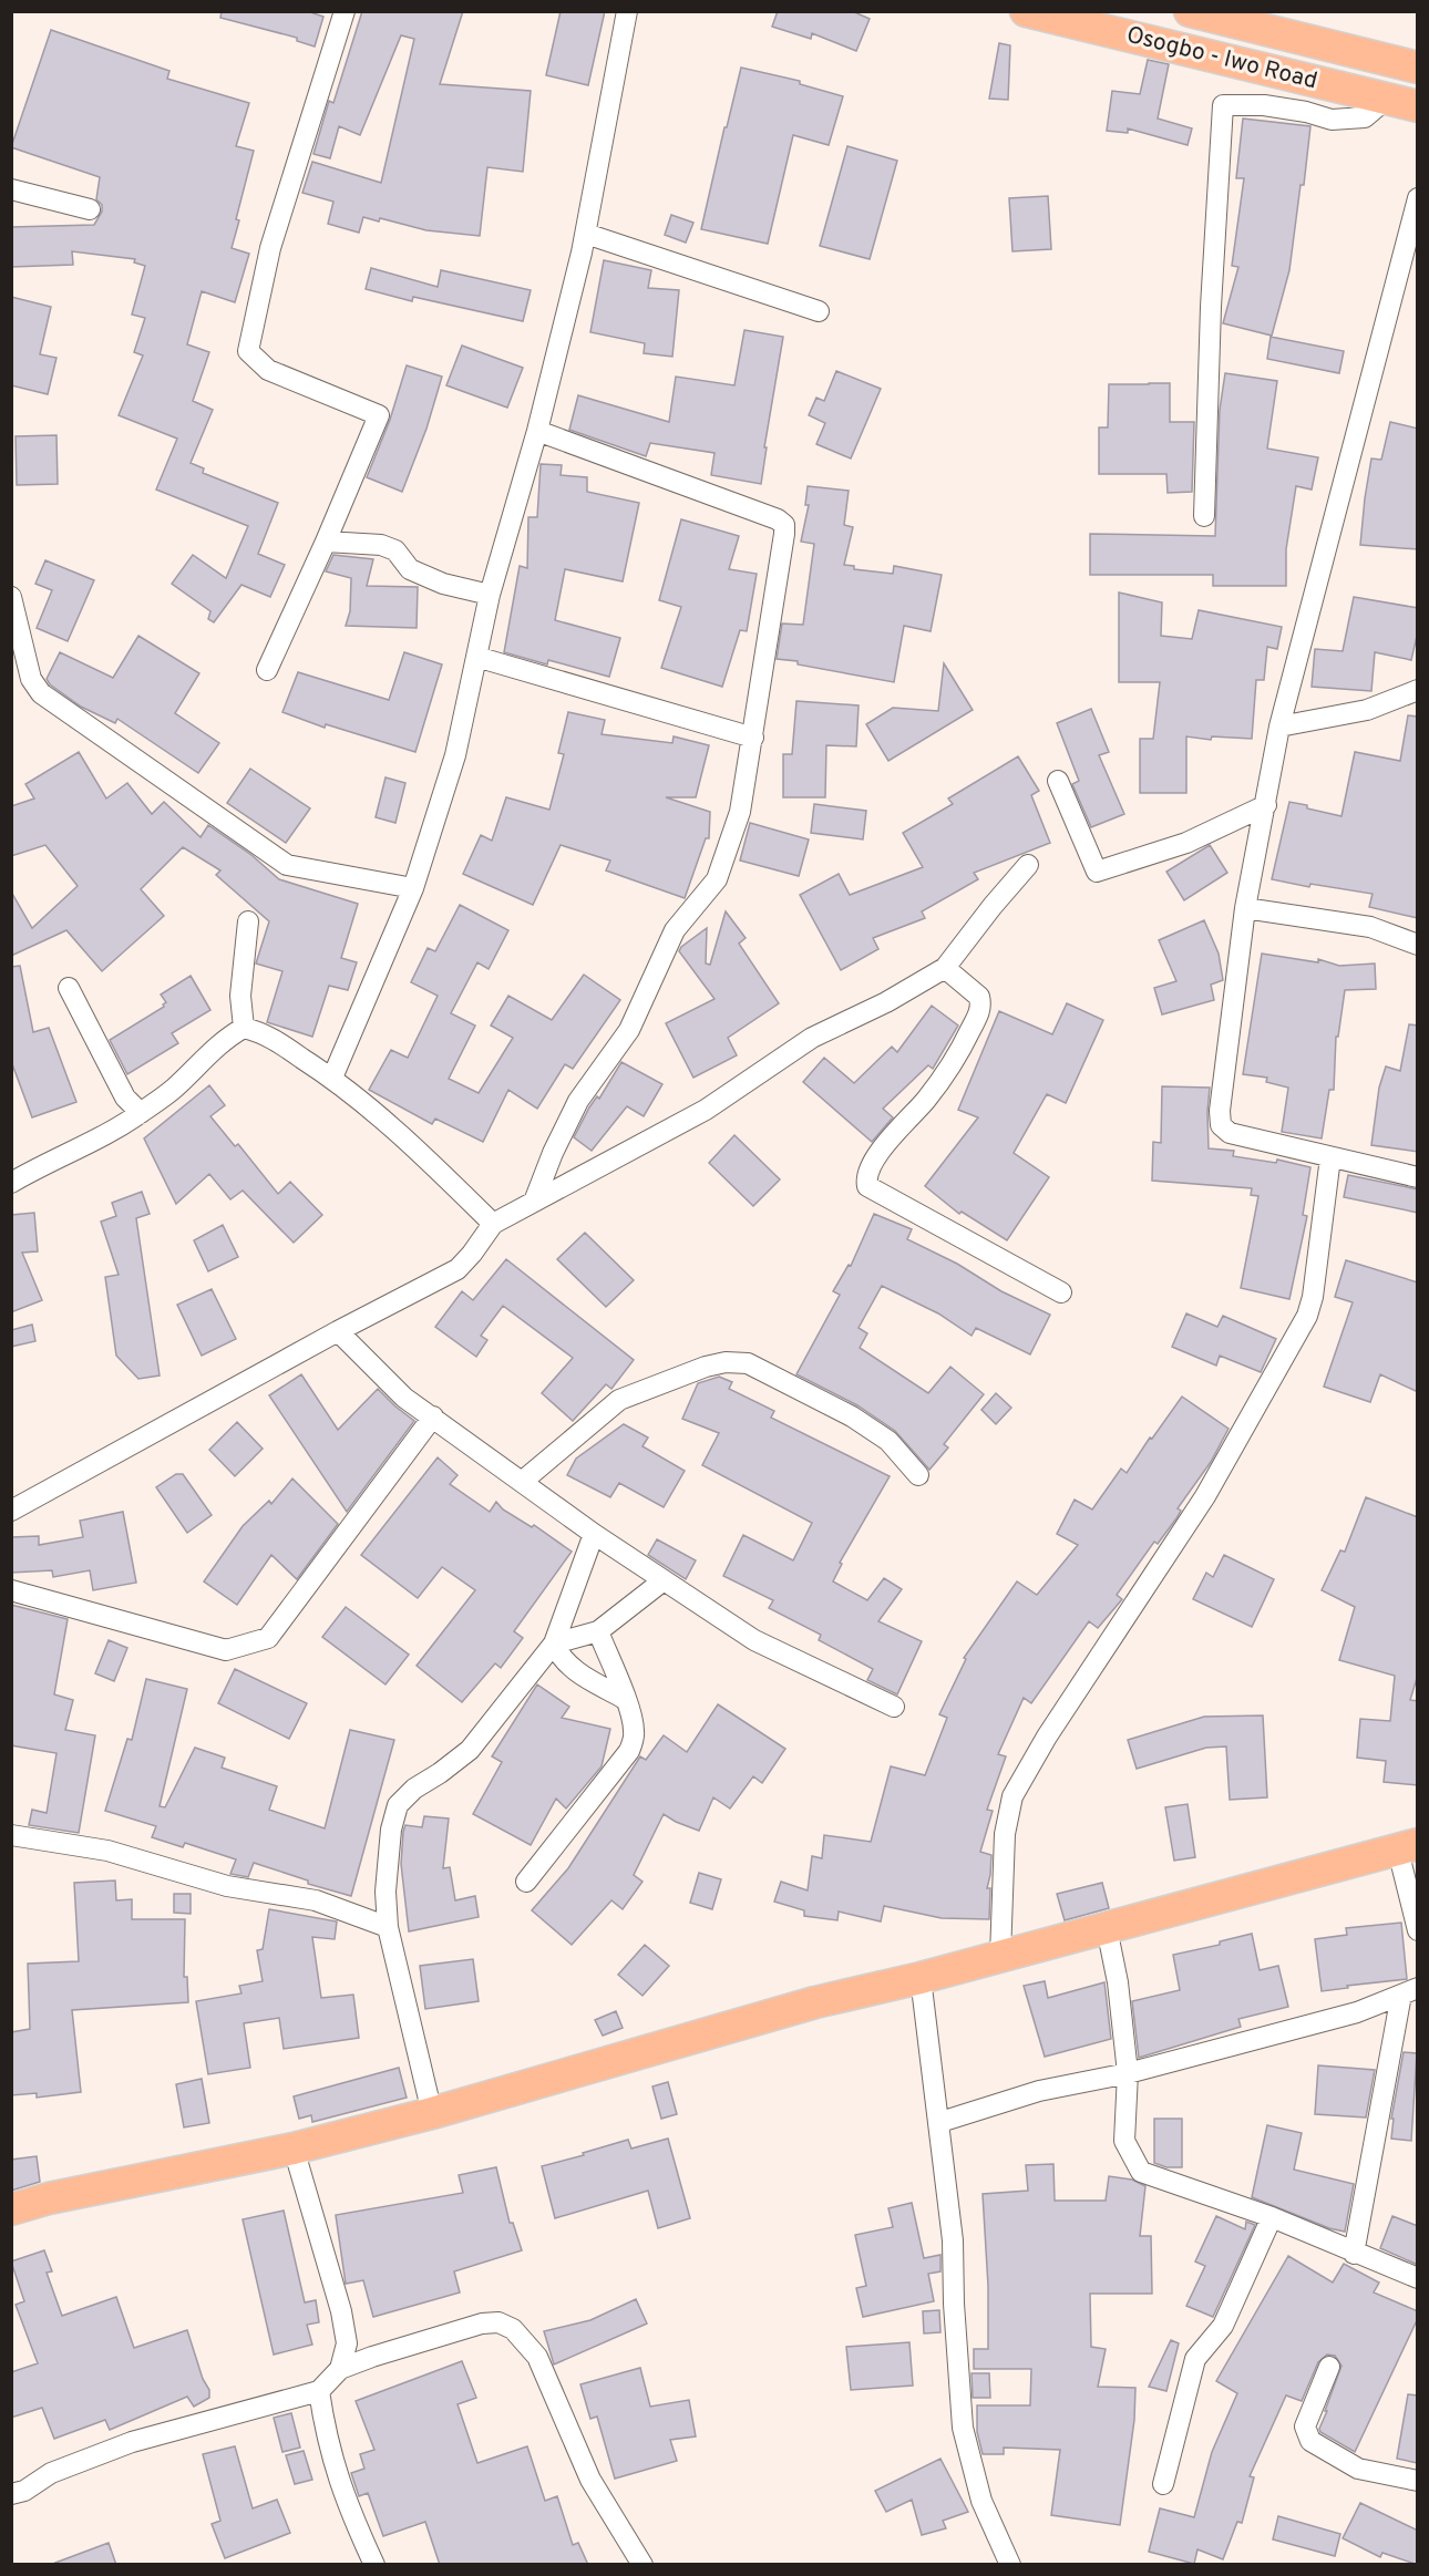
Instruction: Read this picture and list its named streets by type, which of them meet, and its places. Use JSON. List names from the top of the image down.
{
  "streets": {
    "main road": ["Osogbo - Iwo Road"]
  }
}
